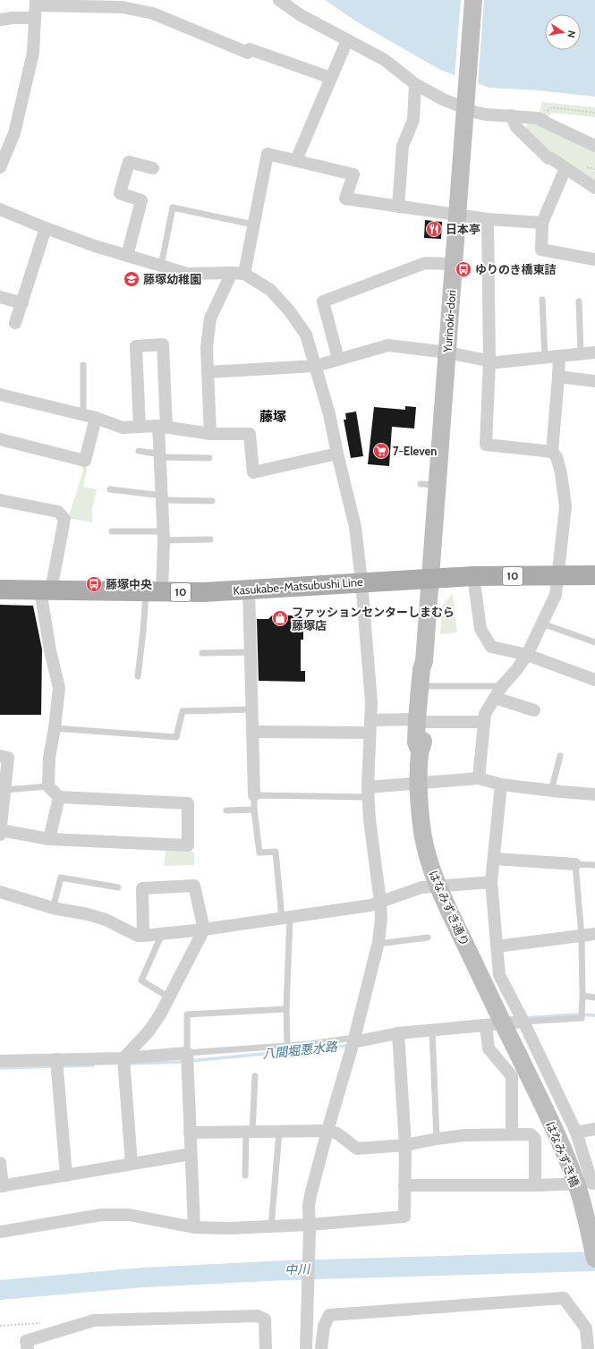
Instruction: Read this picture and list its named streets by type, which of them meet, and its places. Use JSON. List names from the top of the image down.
{
  "streets": {
    "main road": ["10", "Kasukabe-Matsubushi Line"],
    "street": ["Yurinoki-dori", "はなみずき通り", "はなみずき橋"]
  },
  "crossings": [
    ["Yurinoki-dori", "Kasukabe-Matsubushi Line"],
    ["Yurinoki-dori", "はなみずき通り"],
    ["Kasukabe-Matsubushi Line", "はなみずき通り"],
    ["はなみずき通り", "はなみずき橋"]
  ],
  "districts": ["藤塚"],
  "water": ["八間堀悪水路", "中川"],
  "places": {
    "restaurant": ["日本亭"],
    "bus stop": ["ゆりのき橋東詰", "藤塚中央"],
    "school or university": ["藤塚幼稚園"],
    "supermarket": ["7-Eleven"],
    "shop": ["ファッションセンターしまむら 藤塚店"]
  },
  "north": "right"
}
